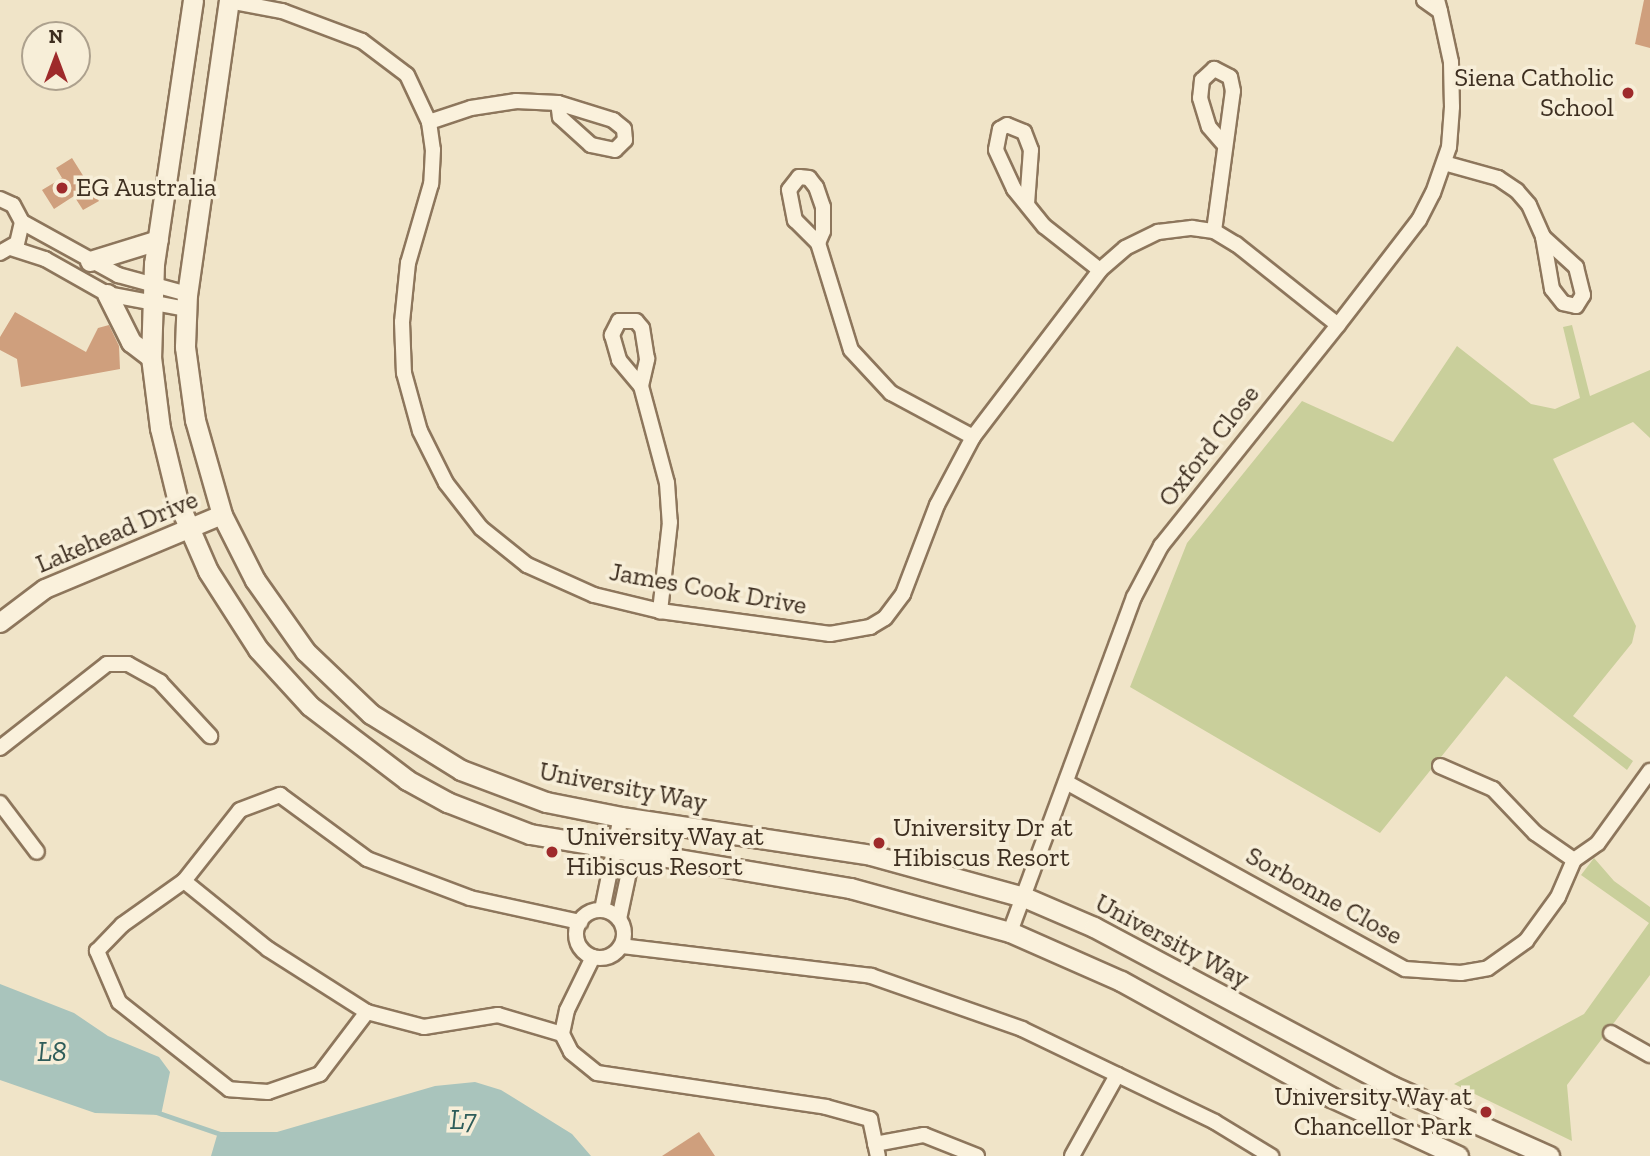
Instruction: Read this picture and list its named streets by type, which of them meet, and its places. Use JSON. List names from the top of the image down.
{
  "streets": {
    "main road": ["University Way"],
    "street": [
      "Oxford Close",
      "Lakehead Drive",
      "James Cook Drive",
      "Sorbonne Close"
    ]
  },
  "crossings": [
    ["Oxford Close", "University Way"],
    ["Oxford Close", "Sorbonne Close"],
    ["Lakehead Drive", "University Way"],
    ["James Cook Drive", "University Way"]
  ],
  "water": ["L8", "L7"],
  "places": [
    "Siena Catholic School",
    "EG Australia",
    "University Dr at Hibiscus Resort",
    "University Way at Hibiscus Resort",
    "University Way at Chancellor Park"
  ],
  "north": "top"
}
